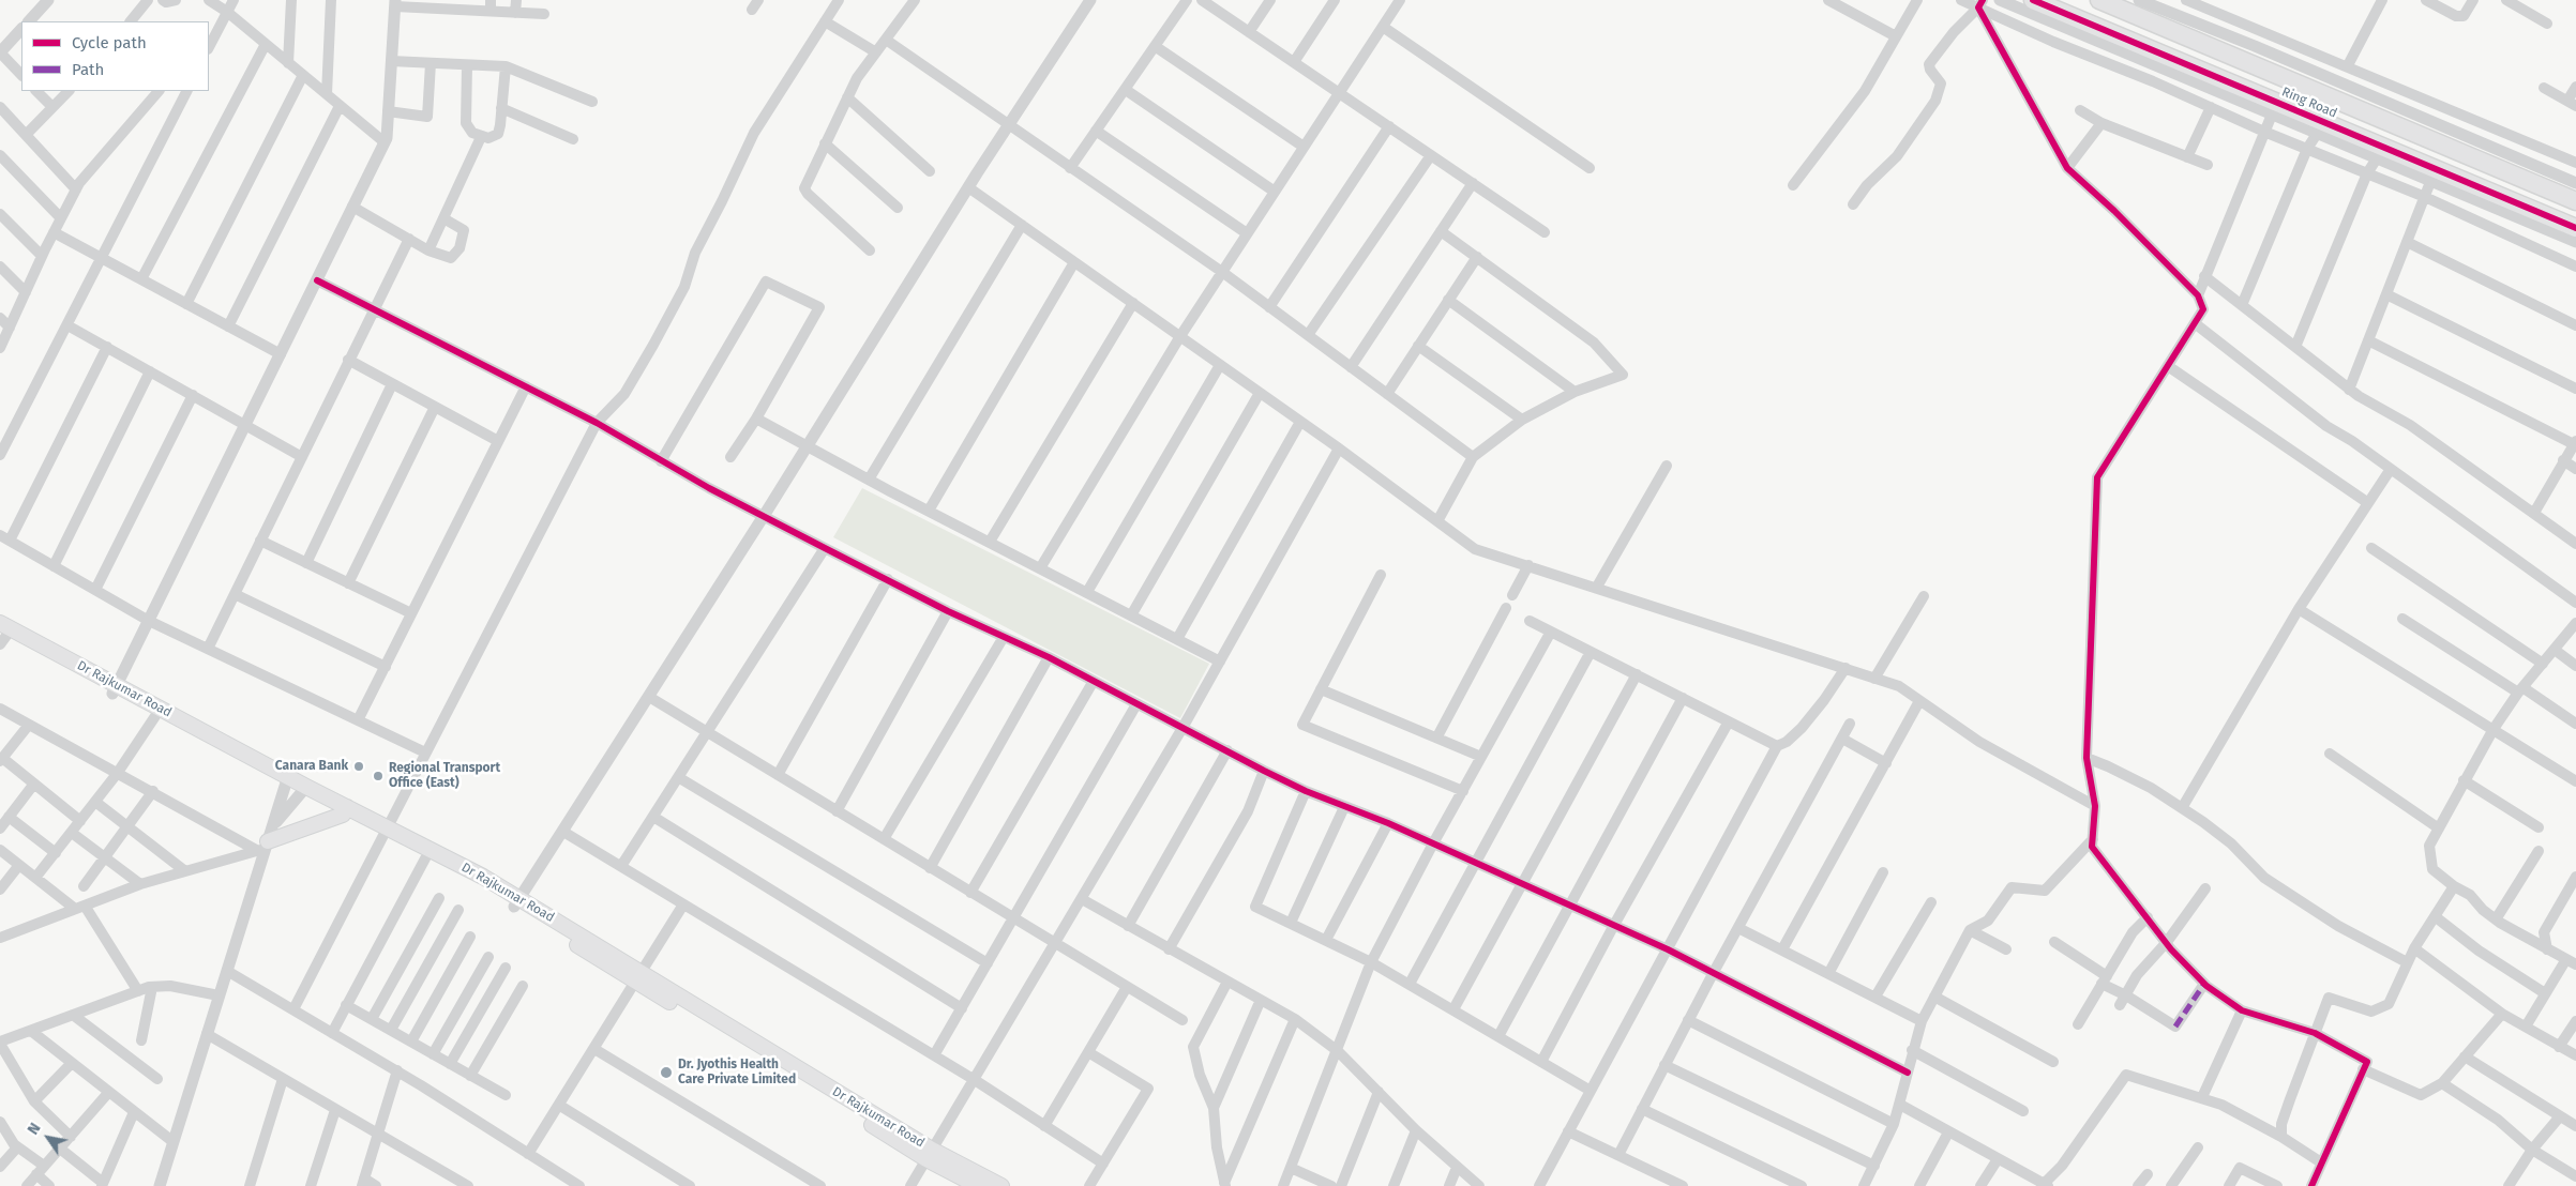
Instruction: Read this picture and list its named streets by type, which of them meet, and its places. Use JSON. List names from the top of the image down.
{
  "streets": {
    "highway": ["Ring Road"],
    "main road": ["Dr Rajkumar Road"]
  },
  "places": ["Canara Bank", "Regional Transport Office (East)", "Dr. Jyothis Health Care Private Limited"],
  "legend": ["Cycle path", "Path"],
  "north": "top left"
}
